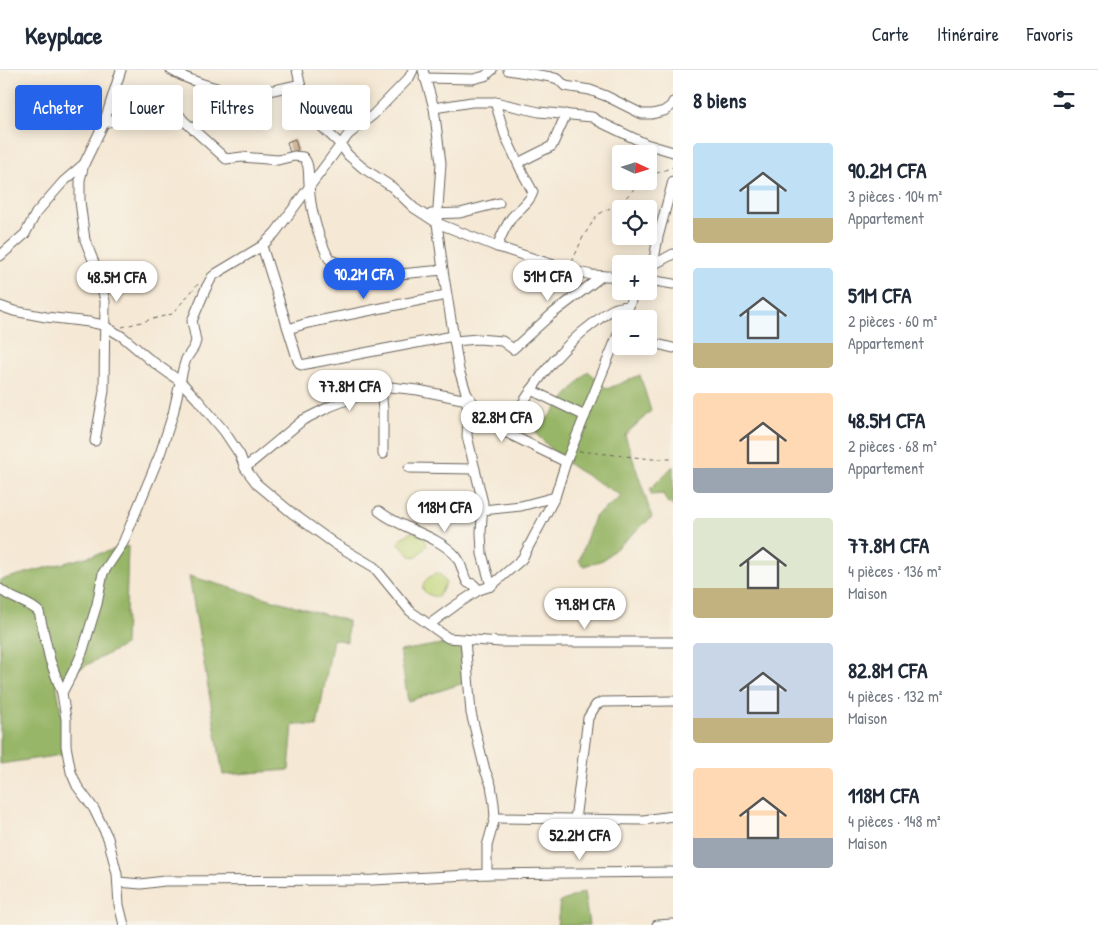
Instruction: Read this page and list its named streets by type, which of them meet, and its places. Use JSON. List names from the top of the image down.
{
  "north": "right",
  "page": {
    "header": "Keyplace",
    "nav": ["Carte", "Itinéraire", "Favoris"],
    "heading": "8 biens",
    "chip": [
      "Acheter",
      "Louer",
      "Filtres",
      "Nouveau"
    ],
    "list": [
      {
        "name": "90.2M CFA",
        "note": "3 pièces · 104 m² · Appartement"
      },
      {
        "name": "51M CFA",
        "note": "2 pièces · 60 m² · Appartement"
      },
      {
        "name": "48.5M CFA",
        "note": "2 pièces · 68 m² · Appartement"
      },
      {
        "name": "77.8M CFA",
        "note": "4 pièces · 136 m² · Maison"
      },
      {
        "name": "82.8M CFA",
        "note": "4 pièces · 132 m² · Maison"
      },
      {
        "name": "118M CFA",
        "note": "4 pièces · 148 m² · Maison"
      }
    ],
    "map_buttons": ["+", "−"],
    "price": [
      "90.2M CFA",
      "51M CFA",
      "48.5M CFA",
      "77.8M CFA",
      "82.8M CFA",
      "118M CFA",
      "79.8M CFA",
      "52.2M CFA"
    ]
  }
}
